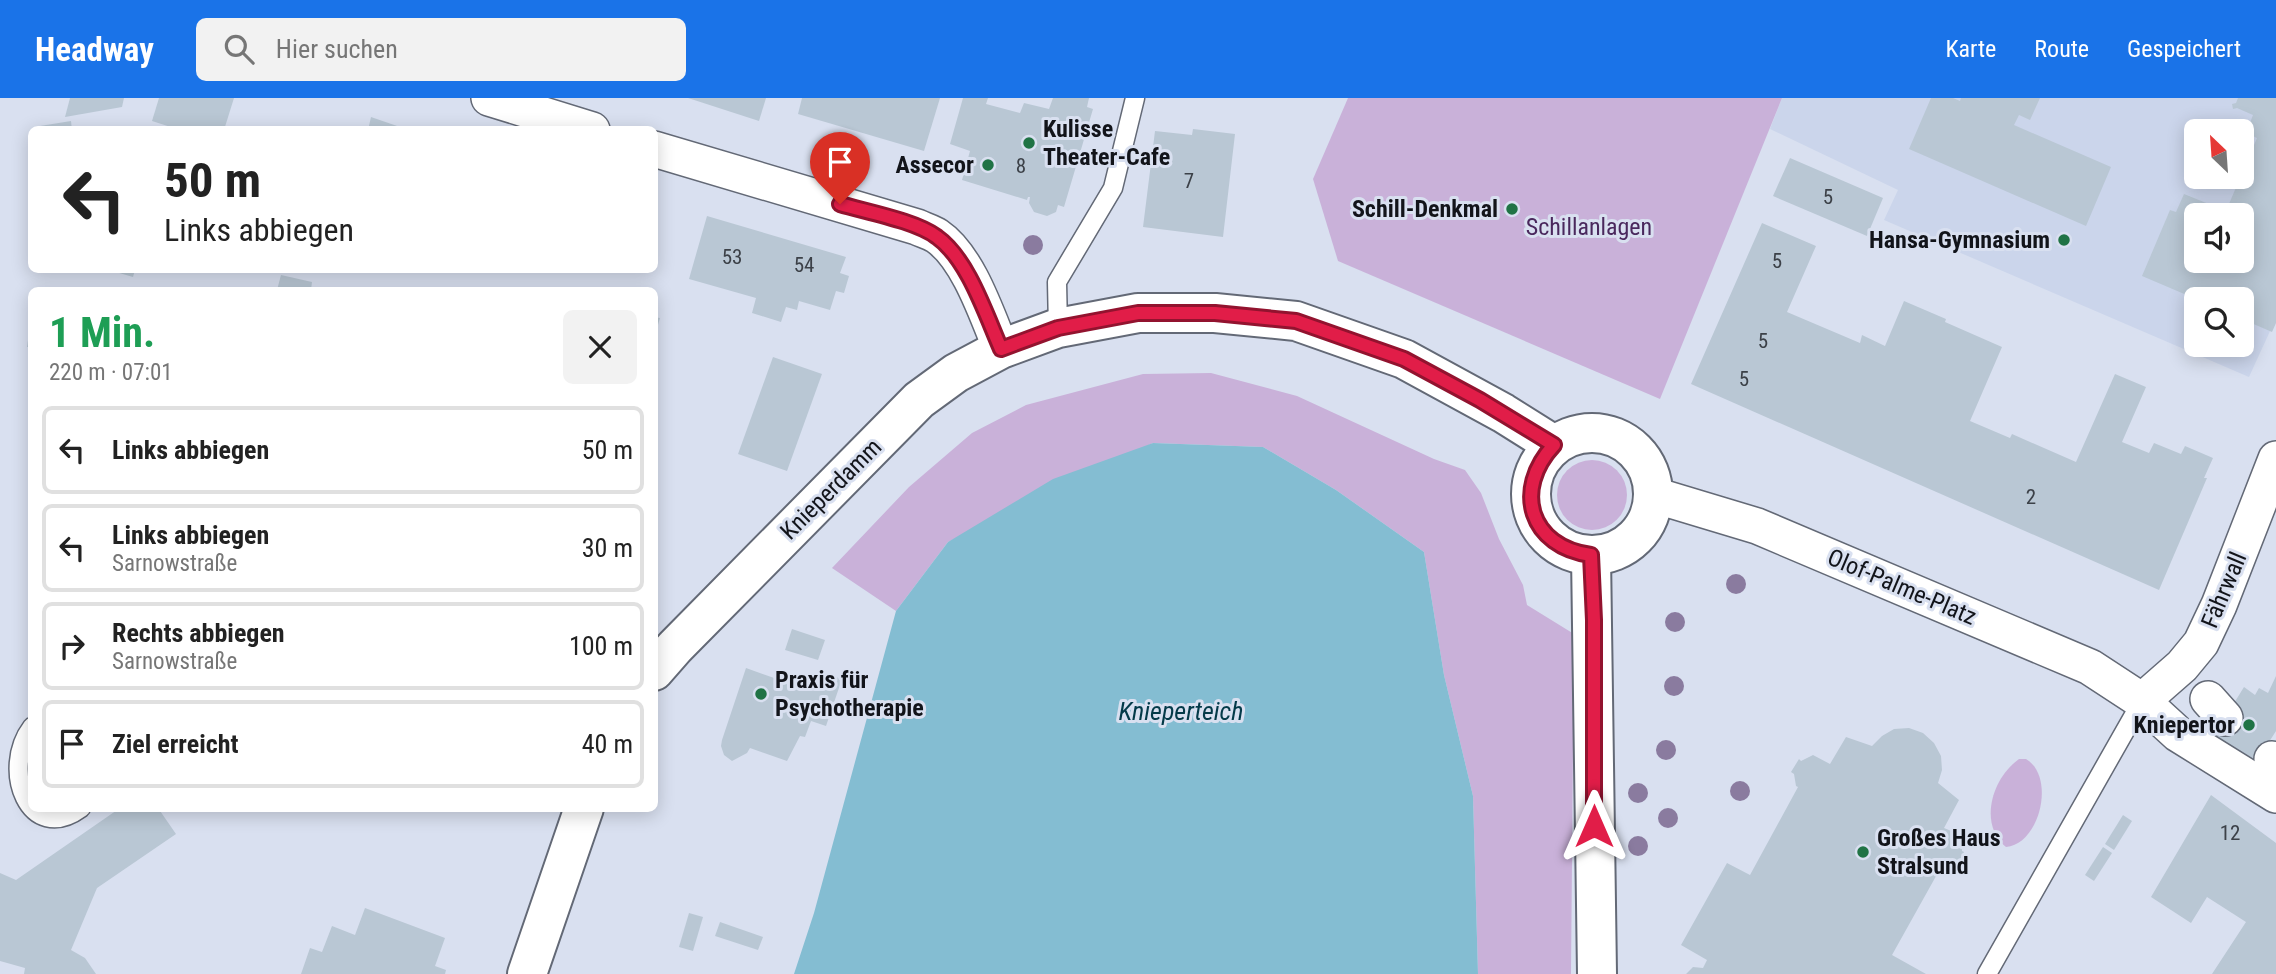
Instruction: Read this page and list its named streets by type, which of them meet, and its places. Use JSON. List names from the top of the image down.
{
  "streets": {
    "street": ["Knieperdamm", "Olof-Palme-Platz", "Fährwall"]
  },
  "crossings": [
    ["Knieperdamm", "Olof-Palme-Platz"],
    ["Olof-Palme-Platz", "Fährwall"]
  ],
  "water": ["Knieperteich"],
  "parks": ["Schillanlagen"],
  "places": [
    "Kulisse Theater-Cafe",
    "Assecor",
    "Schill-Denkmal",
    "Hansa-Gymnasium",
    "Praxis für Psychotherapie",
    "Kniepertor",
    "Großes Haus Stralsund"
  ],
  "house_numbers": [
    "8",
    "7",
    "5",
    "53",
    "5",
    "54",
    "5",
    "5",
    "2",
    "12"
  ],
  "north": "top left",
  "page": {
    "header": "Headway",
    "search": "Hier suchen",
    "nav": ["Karte", "Route", "Gespeichert"],
    "turn": ["50 m", "Links abbiegen"],
    "heading": ["1 Min.", "220 m · 07:01"],
    "list": [
      {
        "name": "Links abbiegen",
        "value": "50 m"
      },
      {
        "name": "Links abbiegen",
        "note": "Sarnowstraße",
        "value": "30 m"
      },
      {
        "name": "Rechts abbiegen",
        "note": "Sarnowstraße",
        "value": "100 m"
      },
      {
        "name": "Ziel erreicht",
        "value": "40 m"
      }
    ]
  }
}
